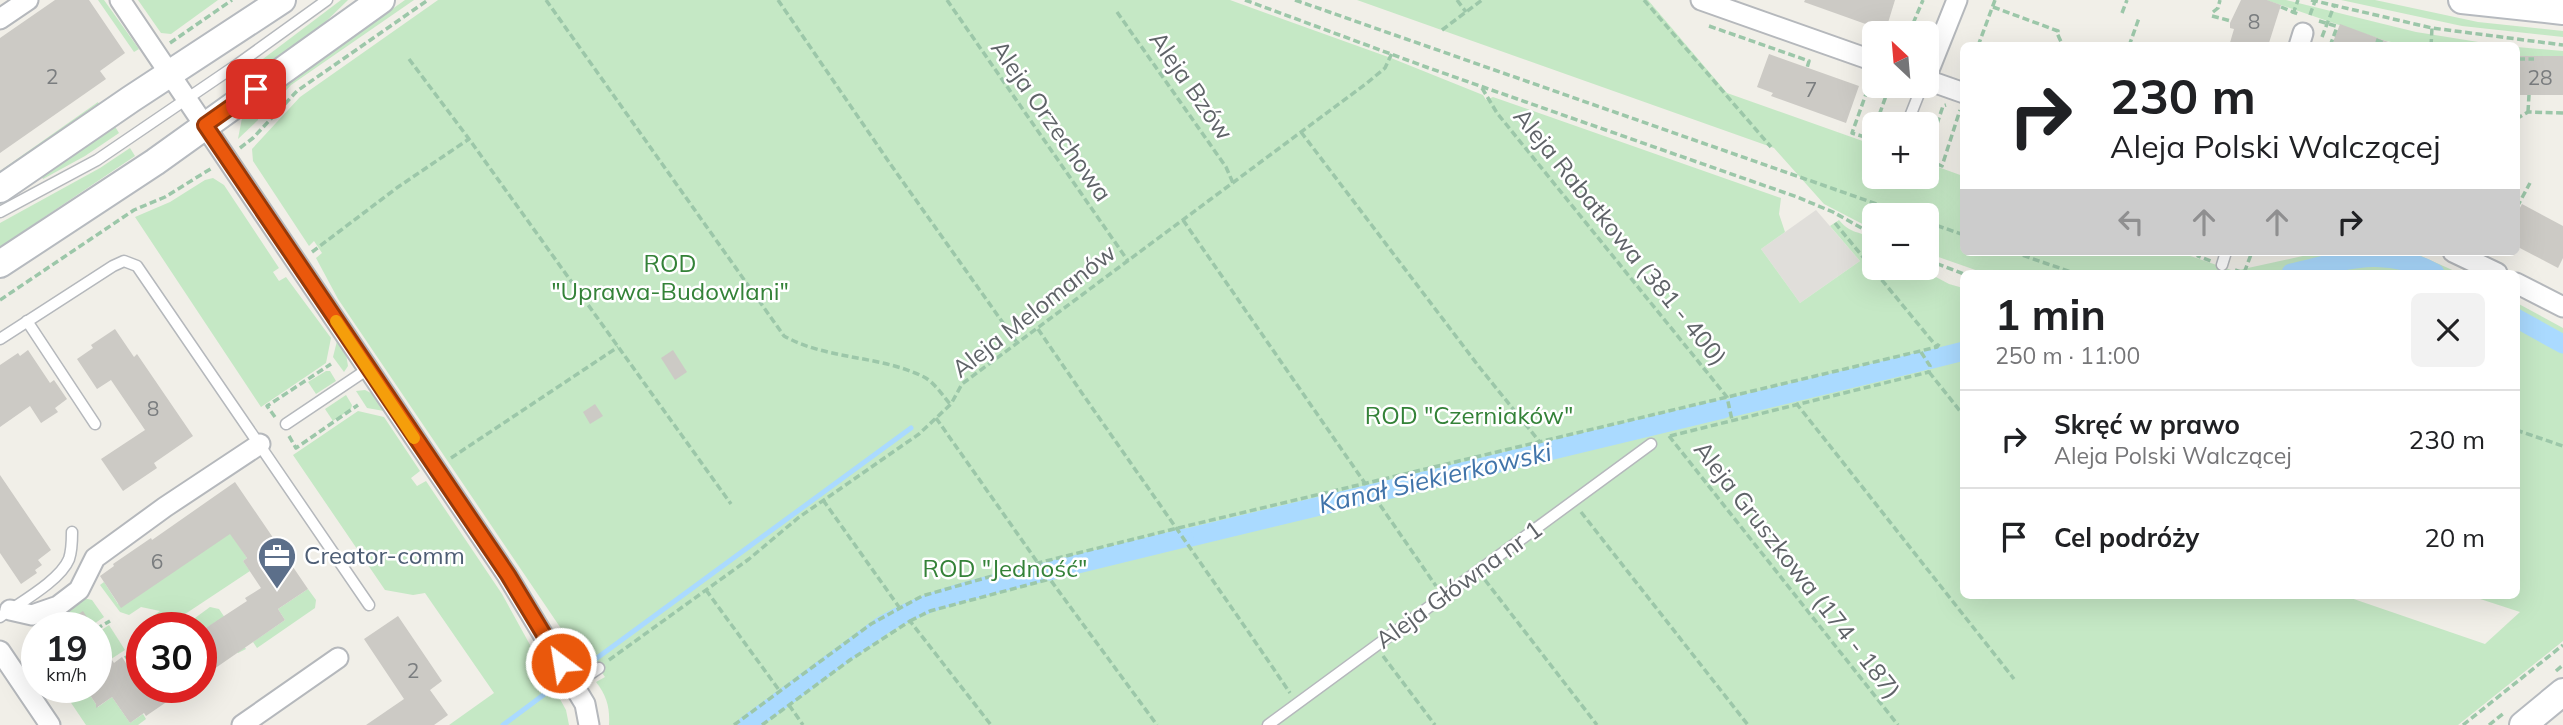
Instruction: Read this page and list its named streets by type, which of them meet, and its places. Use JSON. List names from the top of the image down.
{
  "streets": {
    "lane": ["Aleja Główna nr 1"],
    "path": [
      "Aleja Bzów",
      "Aleja Orzechowa",
      "Aleja Rabatkowa (381 - 400)",
      "Aleja Melomanów",
      "Aleja Gruszkowa (174 - 187)"
    ]
  },
  "crossings": [
    ["Aleja Bzów", "Aleja Melomanów"],
    ["Aleja Orzechowa", "Aleja Melomanów"]
  ],
  "water": ["Kanał Siekierkowski"],
  "parks": ["ROD \"Uprawa-Budowlani\"", "ROD \"Czerniaków\"", "ROD \"Jedność\""],
  "places": {
    "office": ["Creator-comm"]
  },
  "house_numbers": [
    "8",
    "2",
    "28",
    "7",
    "8",
    "6",
    "2"
  ],
  "north": "top left",
  "page": {
    "map_buttons": ["+", "−"],
    "turn": ["230 m", "Aleja Polski Walczącej"],
    "heading": ["1 min", "250 m · 11:00"],
    "list": [
      {
        "name": "Skręć w prawo",
        "note": "Aleja Polski Walczącej",
        "value": "230 m"
      },
      {
        "name": "Cel podróży",
        "value": "20 m"
      }
    ],
    "speed": "19 km/h",
    "limit": "30"
  }
}
